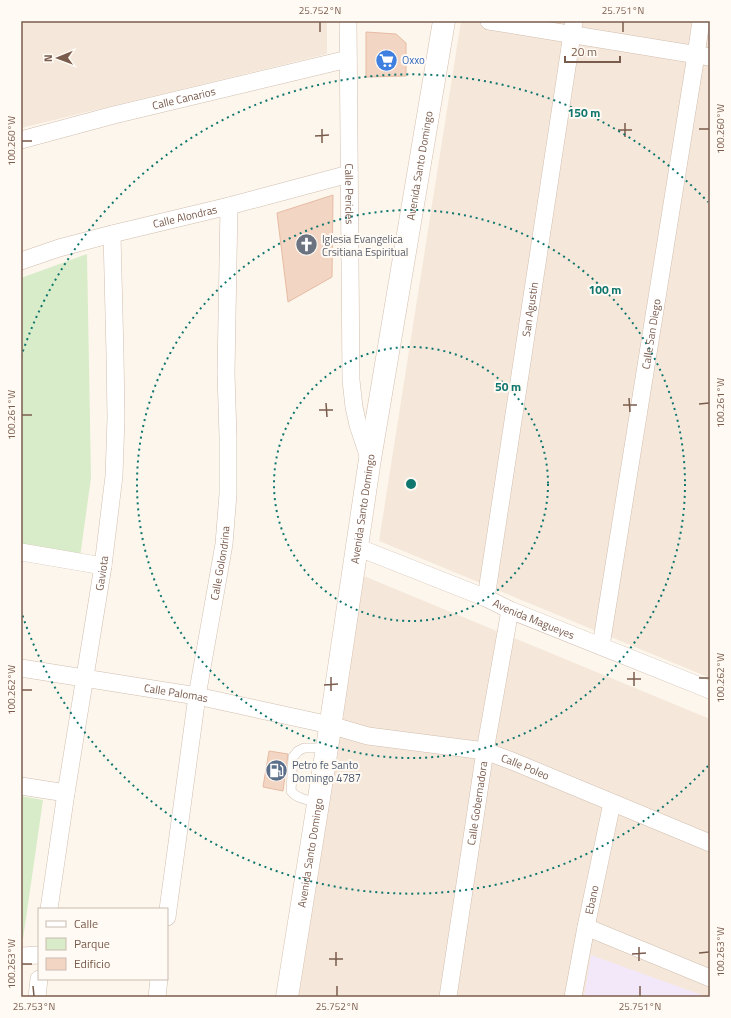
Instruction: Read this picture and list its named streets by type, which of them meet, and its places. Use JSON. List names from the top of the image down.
{
  "streets": {
    "main road": ["Avenida Santo Domingo"],
    "street": [
      "Calle Canarios",
      "Calle Pericles",
      "Calle Alondras",
      "San Agustin",
      "Calle San Diego",
      "Calle Golondrina",
      "Gaviota",
      "Avenida Magueyes",
      "Calle Palomas",
      "Calle Poleo",
      "Calle Gobernadora",
      "Ebano"
    ]
  },
  "crossings": [
    ["Calle Canarios", "Calle Pericles"],
    ["Avenida Santo Domingo", "Calle Pericles"],
    ["Avenida Santo Domingo", "Avenida Magueyes"],
    ["Avenida Santo Domingo", "Calle Palomas"],
    ["Avenida Santo Domingo", "Calle Poleo"],
    ["Calle Pericles", "Calle Alondras"],
    ["Calle Alondras", "Calle Golondrina"],
    ["Calle Alondras", "Gaviota"],
    ["San Agustin", "Avenida Magueyes"],
    ["Calle San Diego", "Avenida Magueyes"],
    ["Calle Golondrina", "Calle Palomas"],
    ["Gaviota", "Calle Palomas"],
    ["Avenida Magueyes", "Calle Gobernadora"],
    ["Calle Palomas", "Calle Poleo"],
    ["Calle Poleo", "Calle Gobernadora"],
    ["Calle Poleo", "Ebano"]
  ],
  "places": {
    "supermarket": ["Oxxo"],
    "church": ["Iglesia Evangelica Crsitiana Espiritual"],
    "fuel station": ["Petro fe Santo Domingo 4787"]
  },
  "legend": ["Calle", "Parque", "Edificio"],
  "scale_bar": "20 m",
  "north": "left",
  "coordinates": [
    "25.752°N",
    "25.751°N",
    "100.260°W",
    "100.261°W",
    "100.262°W",
    "100.263°W",
    "25.753°N"
  ],
  "rings": ["150 m", "100 m", "50 m"]
}
